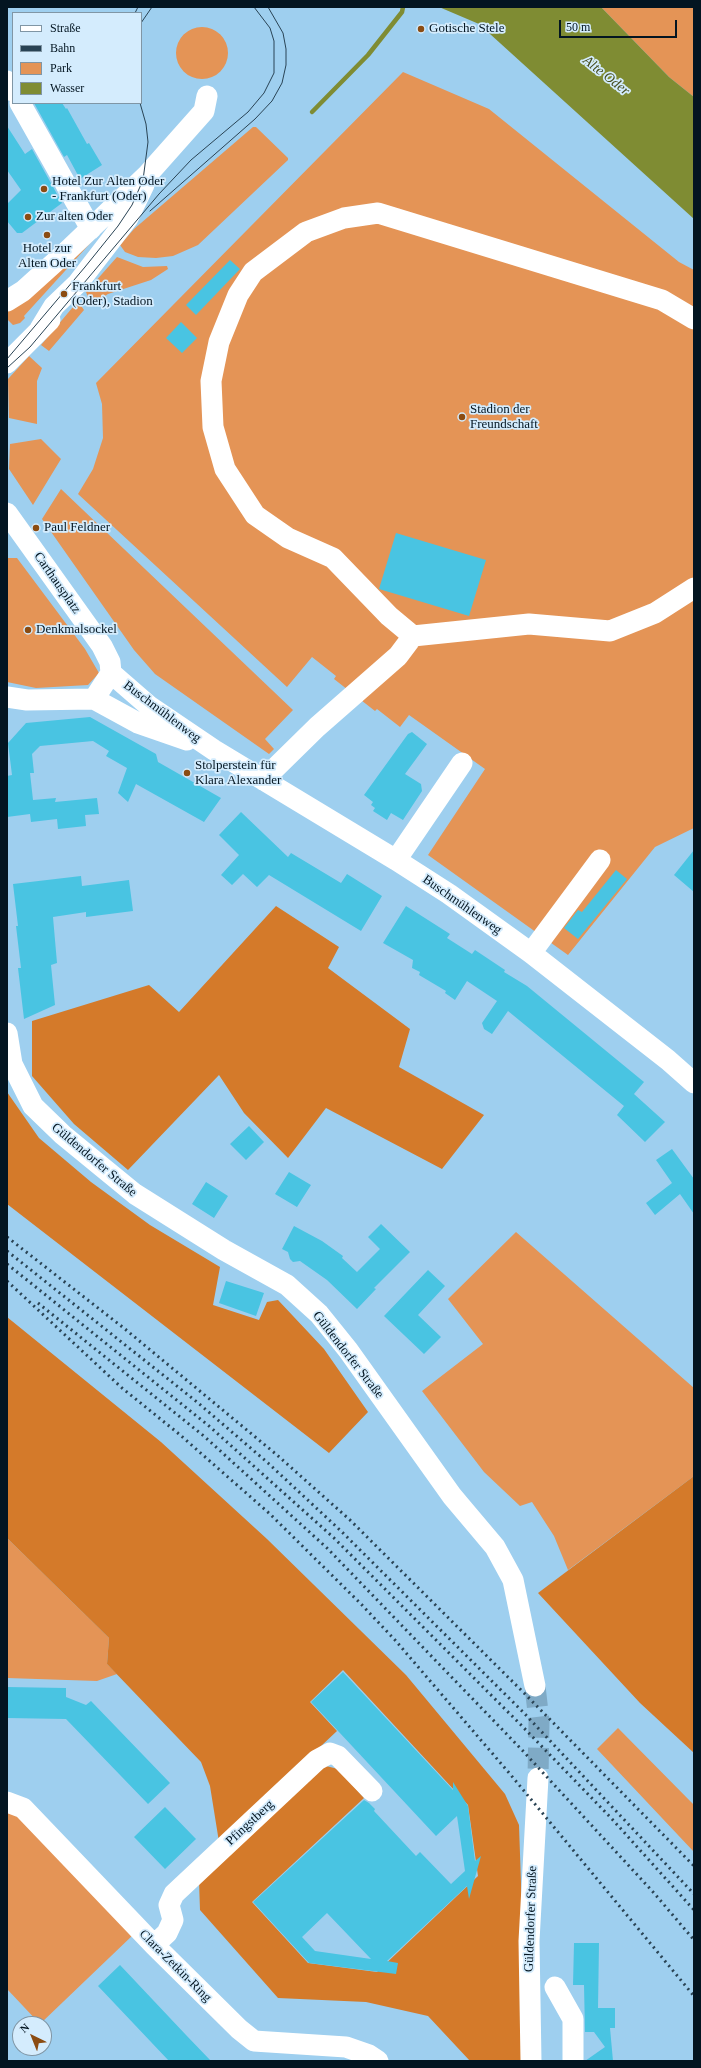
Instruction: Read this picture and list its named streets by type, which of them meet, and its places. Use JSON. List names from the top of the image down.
{
  "streets": {
    "street": [
      "Carthausplatz",
      "Buschmühlenweg",
      "Güldendorfer Straße",
      "Pfingstberg",
      "Clara-Zetkin-Ring"
    ]
  },
  "crossings": [
    ["Carthausplatz", "Buschmühlenweg"],
    ["Pfingstberg", "Clara-Zetkin-Ring"]
  ],
  "water": ["Alte Oder"],
  "places": [
    "Gotische Stele",
    "Hotel Zur Alten Oder - Frankfurt (Oder)",
    "Zur alten Oder",
    "Hotel zur Alten Oder",
    "Frankfurt (Oder), Stadion",
    "Stadion der Freundschaft",
    "Paul Feldner",
    "Denkmalsockel",
    "Stolperstein für Klara Alexander"
  ],
  "legend": [
    "Straße",
    "Bahn",
    "Park",
    "Wasser"
  ],
  "scale_bar": "50 m",
  "north": "top left"
}
